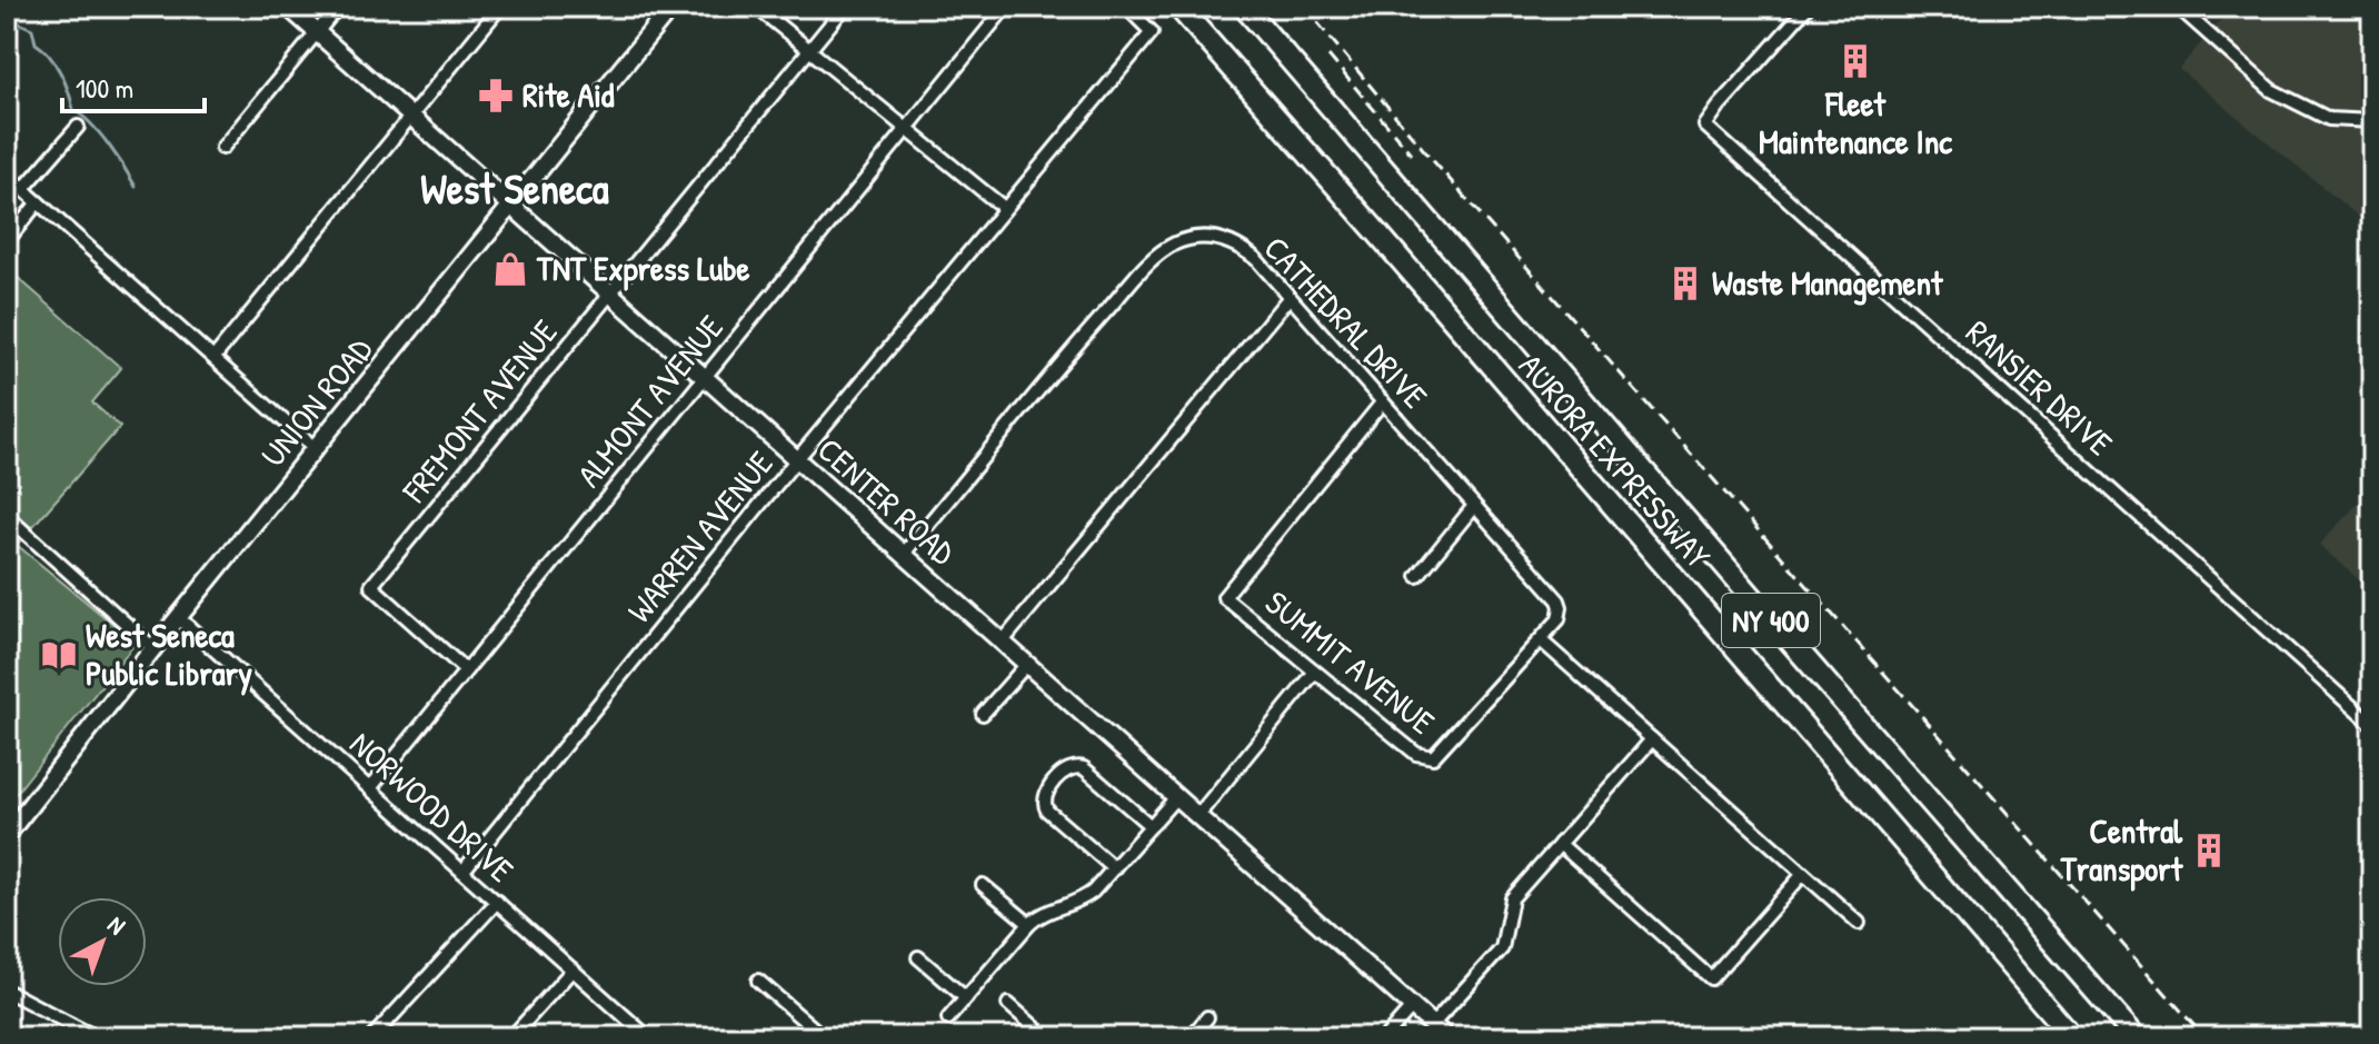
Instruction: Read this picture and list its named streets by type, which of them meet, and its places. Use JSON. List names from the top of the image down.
{
  "streets": {
    "highway": ["AURORA EXPRESSWAY", "NY 400"],
    "main road": ["UNION ROAD", "CENTER ROAD"],
    "street": [
      "CATHEDRAL DRIVE",
      "RANSIER DRIVE",
      "ALMONT AVENUE",
      "FREMONT AVENUE",
      "WARREN AVENUE",
      "SUMMIT AVENUE",
      "NORWOOD DRIVE"
    ]
  },
  "crossings": [
    ["CATHEDRAL DRIVE", "CENTER ROAD"],
    ["CATHEDRAL DRIVE", "SUMMIT AVENUE"],
    ["ALMONT AVENUE", "FREMONT AVENUE"],
    ["ALMONT AVENUE", "CENTER ROAD"],
    ["ALMONT AVENUE", "NORWOOD DRIVE"],
    ["UNION ROAD", "CENTER ROAD"],
    ["UNION ROAD", "NORWOOD DRIVE"],
    ["FREMONT AVENUE", "CENTER ROAD"],
    ["CENTER ROAD", "WARREN AVENUE"],
    ["WARREN AVENUE", "NORWOOD DRIVE"]
  ],
  "districts": ["West Seneca"],
  "places": {
    "building": ["Fleet Maintenance Inc", "Waste Management", "Central Transport"],
    "pharmacy": ["Rite Aid"],
    "shop": ["TNT Express Lube"],
    "library": ["West Seneca Public Library"]
  },
  "scale_bar": "100 m",
  "north": "top right"
}
